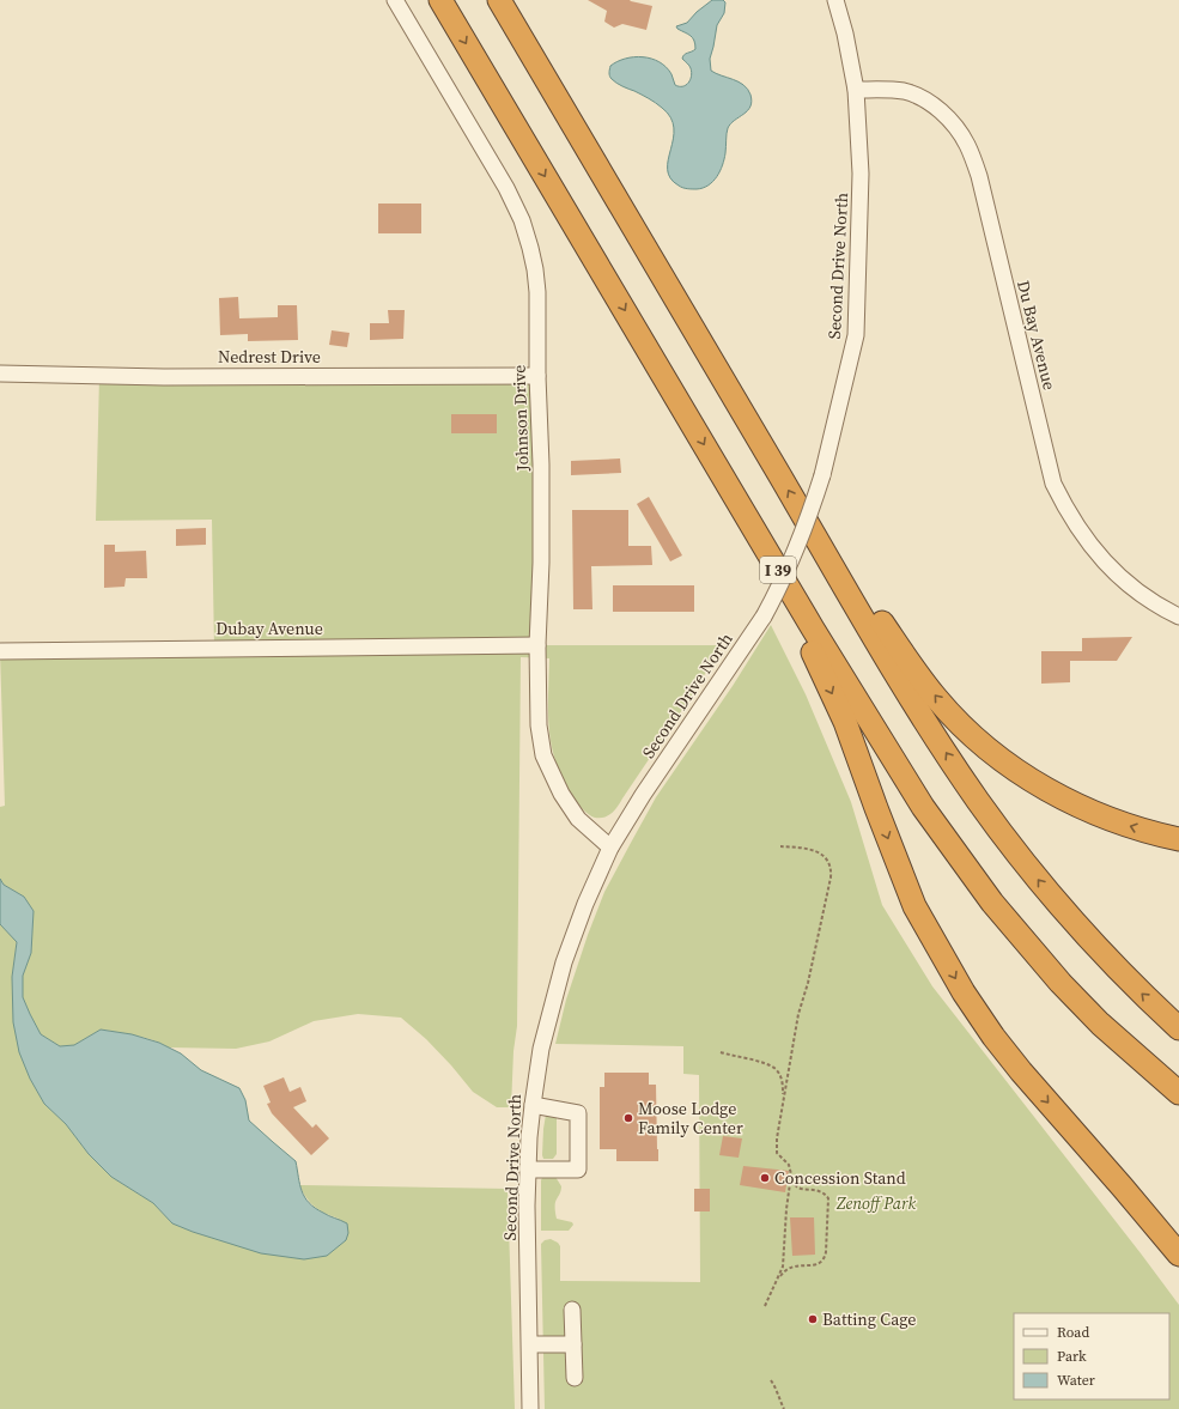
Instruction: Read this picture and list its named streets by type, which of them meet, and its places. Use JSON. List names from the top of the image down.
{
  "streets": {
    "highway": ["I 39"],
    "street": [
      "Second Drive North",
      "Du Bay Avenue",
      "Nedrest Drive",
      "Johnson Drive",
      "Dubay Avenue"
    ]
  },
  "crossings": [
    ["Second Drive North", "Du Bay Avenue"],
    ["Second Drive North", "Johnson Drive"],
    ["Nedrest Drive", "Johnson Drive"],
    ["Johnson Drive", "Dubay Avenue"]
  ],
  "parks": ["Zenoff Park"],
  "places": ["Moose Lodge Family Center", "Concession Stand", "Batting Cage"],
  "legend": ["Road", "Park", "Water"]
}
